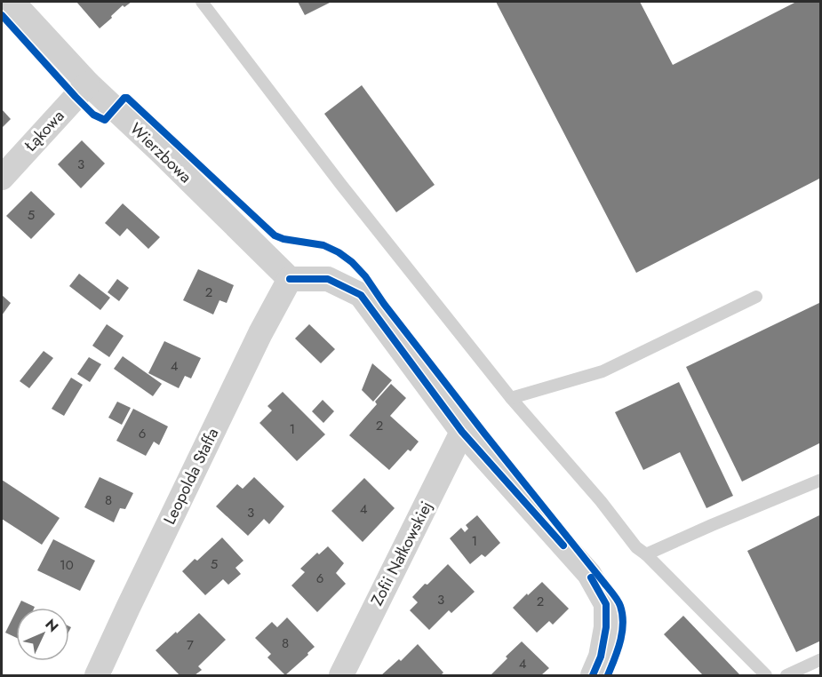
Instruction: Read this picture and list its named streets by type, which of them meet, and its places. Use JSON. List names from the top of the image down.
{
  "streets": {
    "street": [
      "Łąkowa",
      "Wierzbowa",
      "Leopolda Staffa",
      "Zofii Nałkowskiej"
    ]
  },
  "crossings": [
    ["Łąkowa", "Wierzbowa"],
    ["Wierzbowa", "Leopolda Staffa"]
  ],
  "house_numbers": [
    "3",
    "5",
    "2",
    "4",
    "2",
    "1",
    "6",
    "8",
    "4",
    "3",
    "1",
    "5",
    "10",
    "6",
    "3",
    "2",
    "8",
    "7",
    "4"
  ],
  "north": "top right"
}
